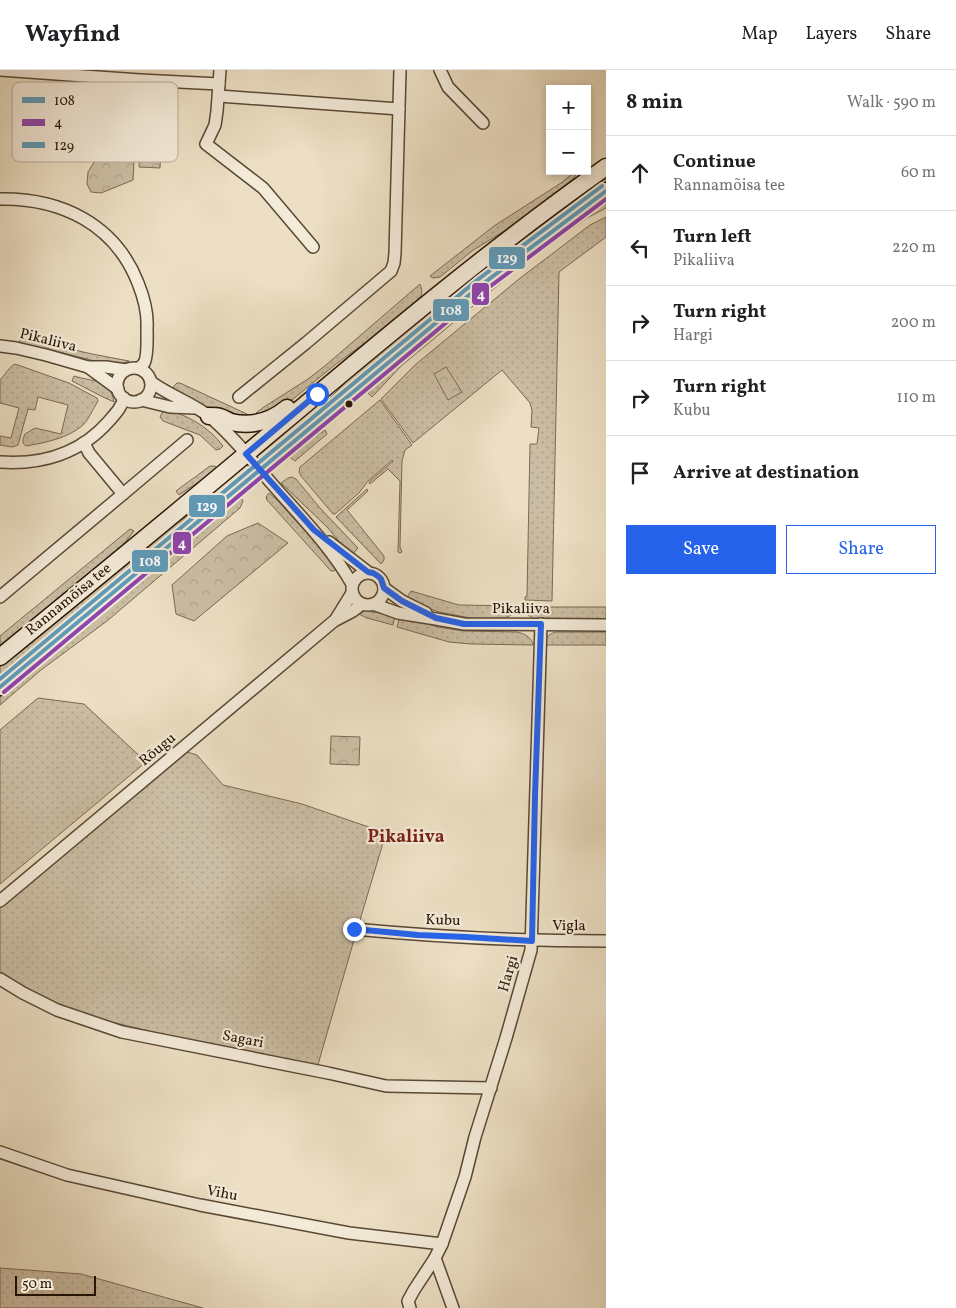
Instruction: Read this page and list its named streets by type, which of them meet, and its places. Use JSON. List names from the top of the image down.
{
  "streets": {
    "main road": ["Rannamõisa tee"],
    "street": [
      "Pikaliiva",
      "Rõugu",
      "Kubu",
      "Vigla",
      "Hargi",
      "Sagari",
      "Vihu"
    ]
  },
  "crossings": [
    ["Pikaliiva", "Rannamõisa tee"],
    ["Pikaliiva", "Rõugu"],
    ["Pikaliiva", "Hargi"],
    ["Kubu", "Vigla"],
    ["Kubu", "Hargi"],
    ["Vigla", "Hargi"],
    ["Hargi", "Sagari"],
    ["Hargi", "Vihu"]
  ],
  "districts": ["Pikaliiva"],
  "lines": ["transit line 129", "transit line 108", "transit line 4"],
  "legend": ["108", "4", "129"],
  "scale_bar": "50 m",
  "page": {
    "header": "Wayfind",
    "nav": ["Map", "Layers", "Share"],
    "heading": ["8 min", "Walk · 590 m"],
    "map_buttons": ["+", "−"],
    "list": [
      ["Continue", "Rannamõisa tee", "60 m"],
      ["Turn left", "Pikaliiva", "220 m"],
      ["Turn right", "Hargi", "200 m"],
      ["Turn right", "Kubu", "110 m"],
      "Arrive at destination"
    ],
    "buttons": ["Save", "Share"],
    "scale": "50 m"
  }
}
